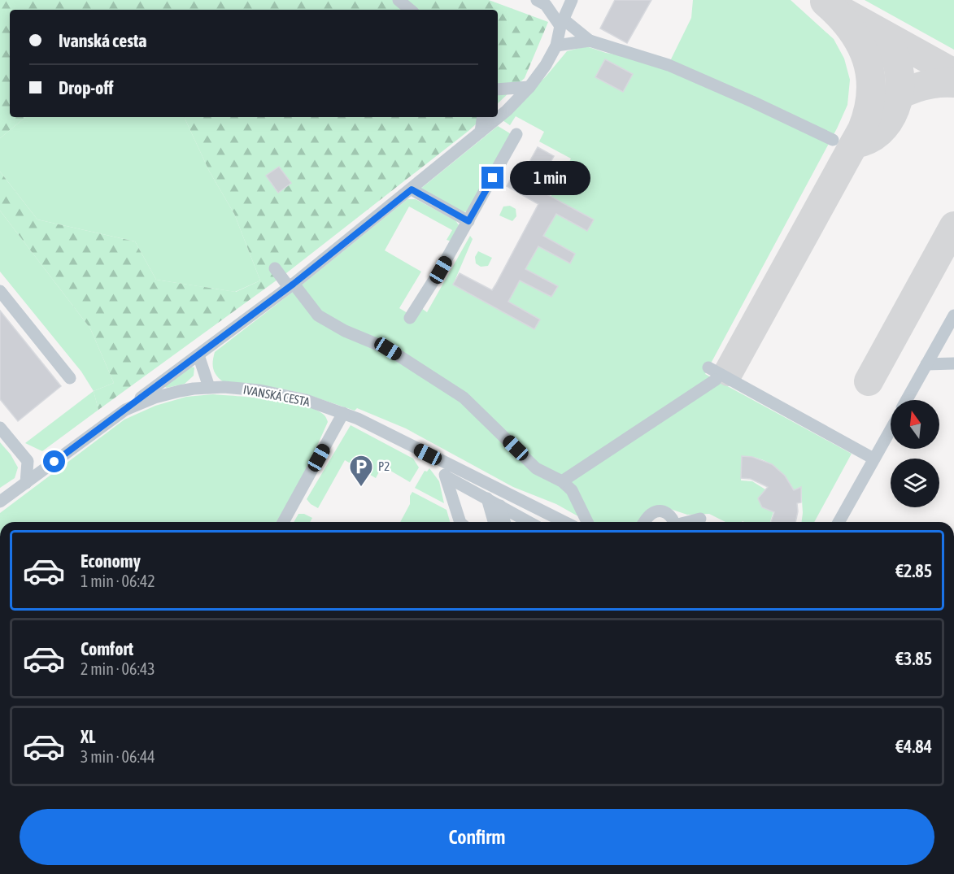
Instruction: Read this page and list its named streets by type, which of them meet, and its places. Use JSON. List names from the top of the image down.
{
  "streets": {
    "street": ["IVANSKÁ CESTA"]
  },
  "places": {
    "parking": ["P2"]
  },
  "north": "top",
  "page": {
    "banner": ["Ivanská cesta", "Drop-off"],
    "bubble": "1 min",
    "list": [
      {
        "name": "Economy",
        "note": "1 min · 06:42",
        "value": "€2.85"
      },
      {
        "name": "Comfort",
        "note": "2 min · 06:43",
        "value": "€3.85"
      },
      {
        "name": "XL",
        "note": "3 min · 06:44",
        "value": "€4.84"
      }
    ],
    "buttons": "Confirm"
  }
}
